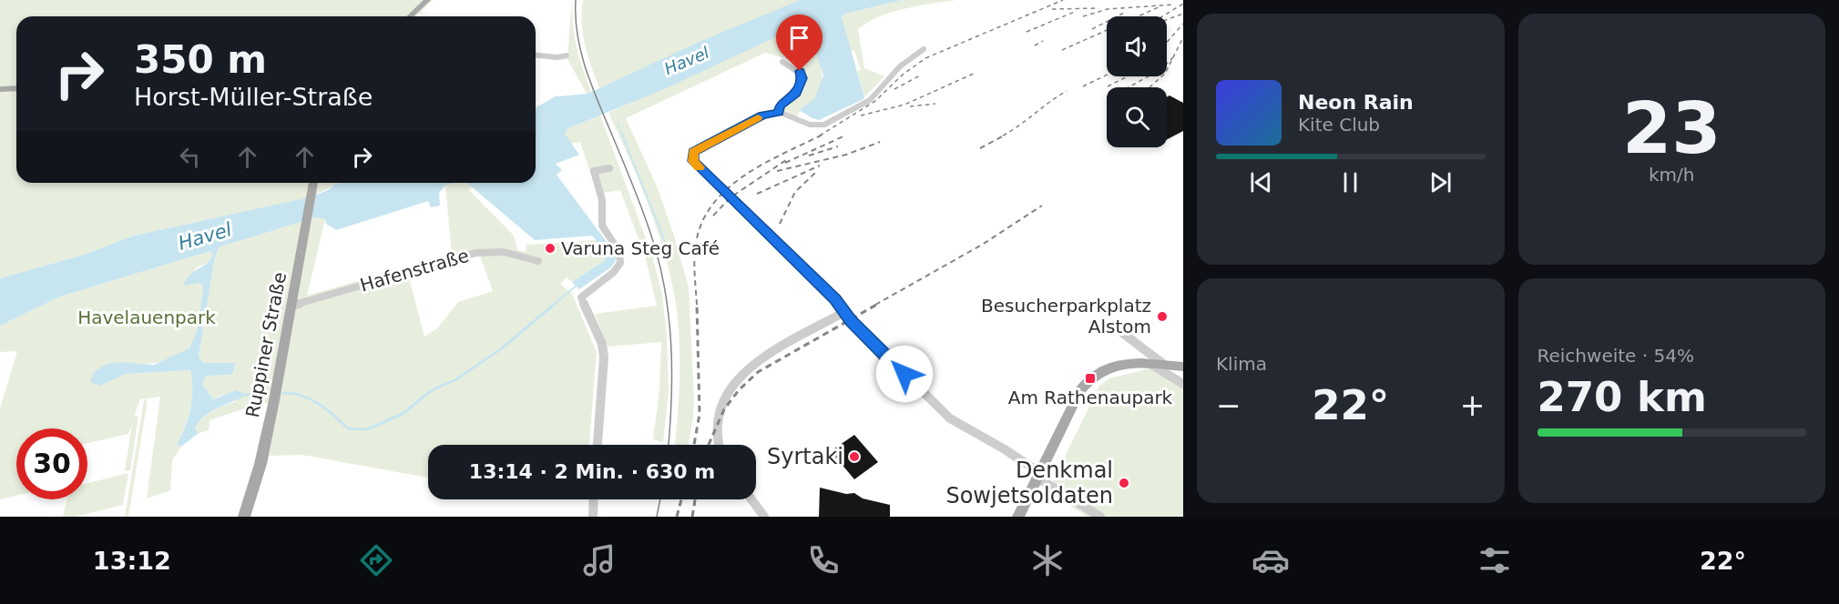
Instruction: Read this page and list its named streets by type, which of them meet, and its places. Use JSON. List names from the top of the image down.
{
  "streets": {
    "main road": ["Ruppiner Straße"],
    "street": ["Hafenstraße"]
  },
  "crossings": [
    ["Hafenstraße", "Ruppiner Straße"]
  ],
  "water": ["Havel"],
  "parks": ["Havelauenpark"],
  "places": {
    "other": [
      "Varuna Steg Café",
      "Besucherparkplatz Alstom",
      "Syrtaki",
      "Denkmal Sowjetsoldaten"
    ],
    "transit": ["Am Rathenaupark"]
  },
  "page": {
    "tile": [
      ["23", "km/h"],
      "Klima",
      ["Reichweite · 54%", "270 km"]
    ],
    "turn": ["350 m", "Horst-Müller-Straße"],
    "song": ["Neon Rain", "Kite Club"],
    "heat": ["−", "22°", "+"],
    "limit": "30",
    "trip": "13:14 · 2 Min. · 630 m",
    "tabs": ["13:12", "22°"]
  }
}
